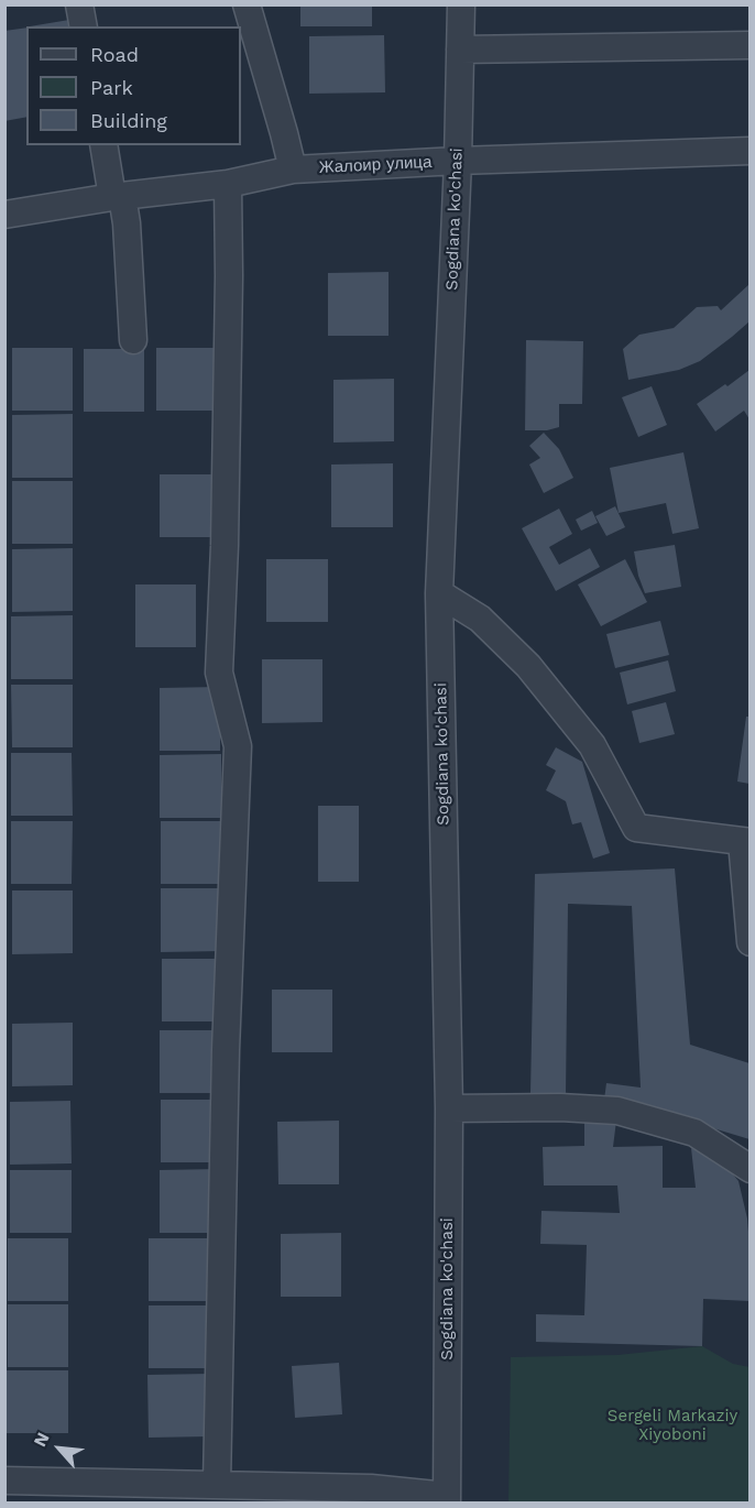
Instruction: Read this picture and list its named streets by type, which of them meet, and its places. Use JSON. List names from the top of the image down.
{
  "streets": {
    "street": ["Жалоир улица", "Sogdiana ko'chasi"]
  },
  "crossings": [
    ["Жалоир улица", "Sogdiana ko'chasi"]
  ],
  "parks": ["Sergeli Markaziy Xiyoboni"],
  "legend": ["Road", "Park", "Building"],
  "north": "top left"
}
